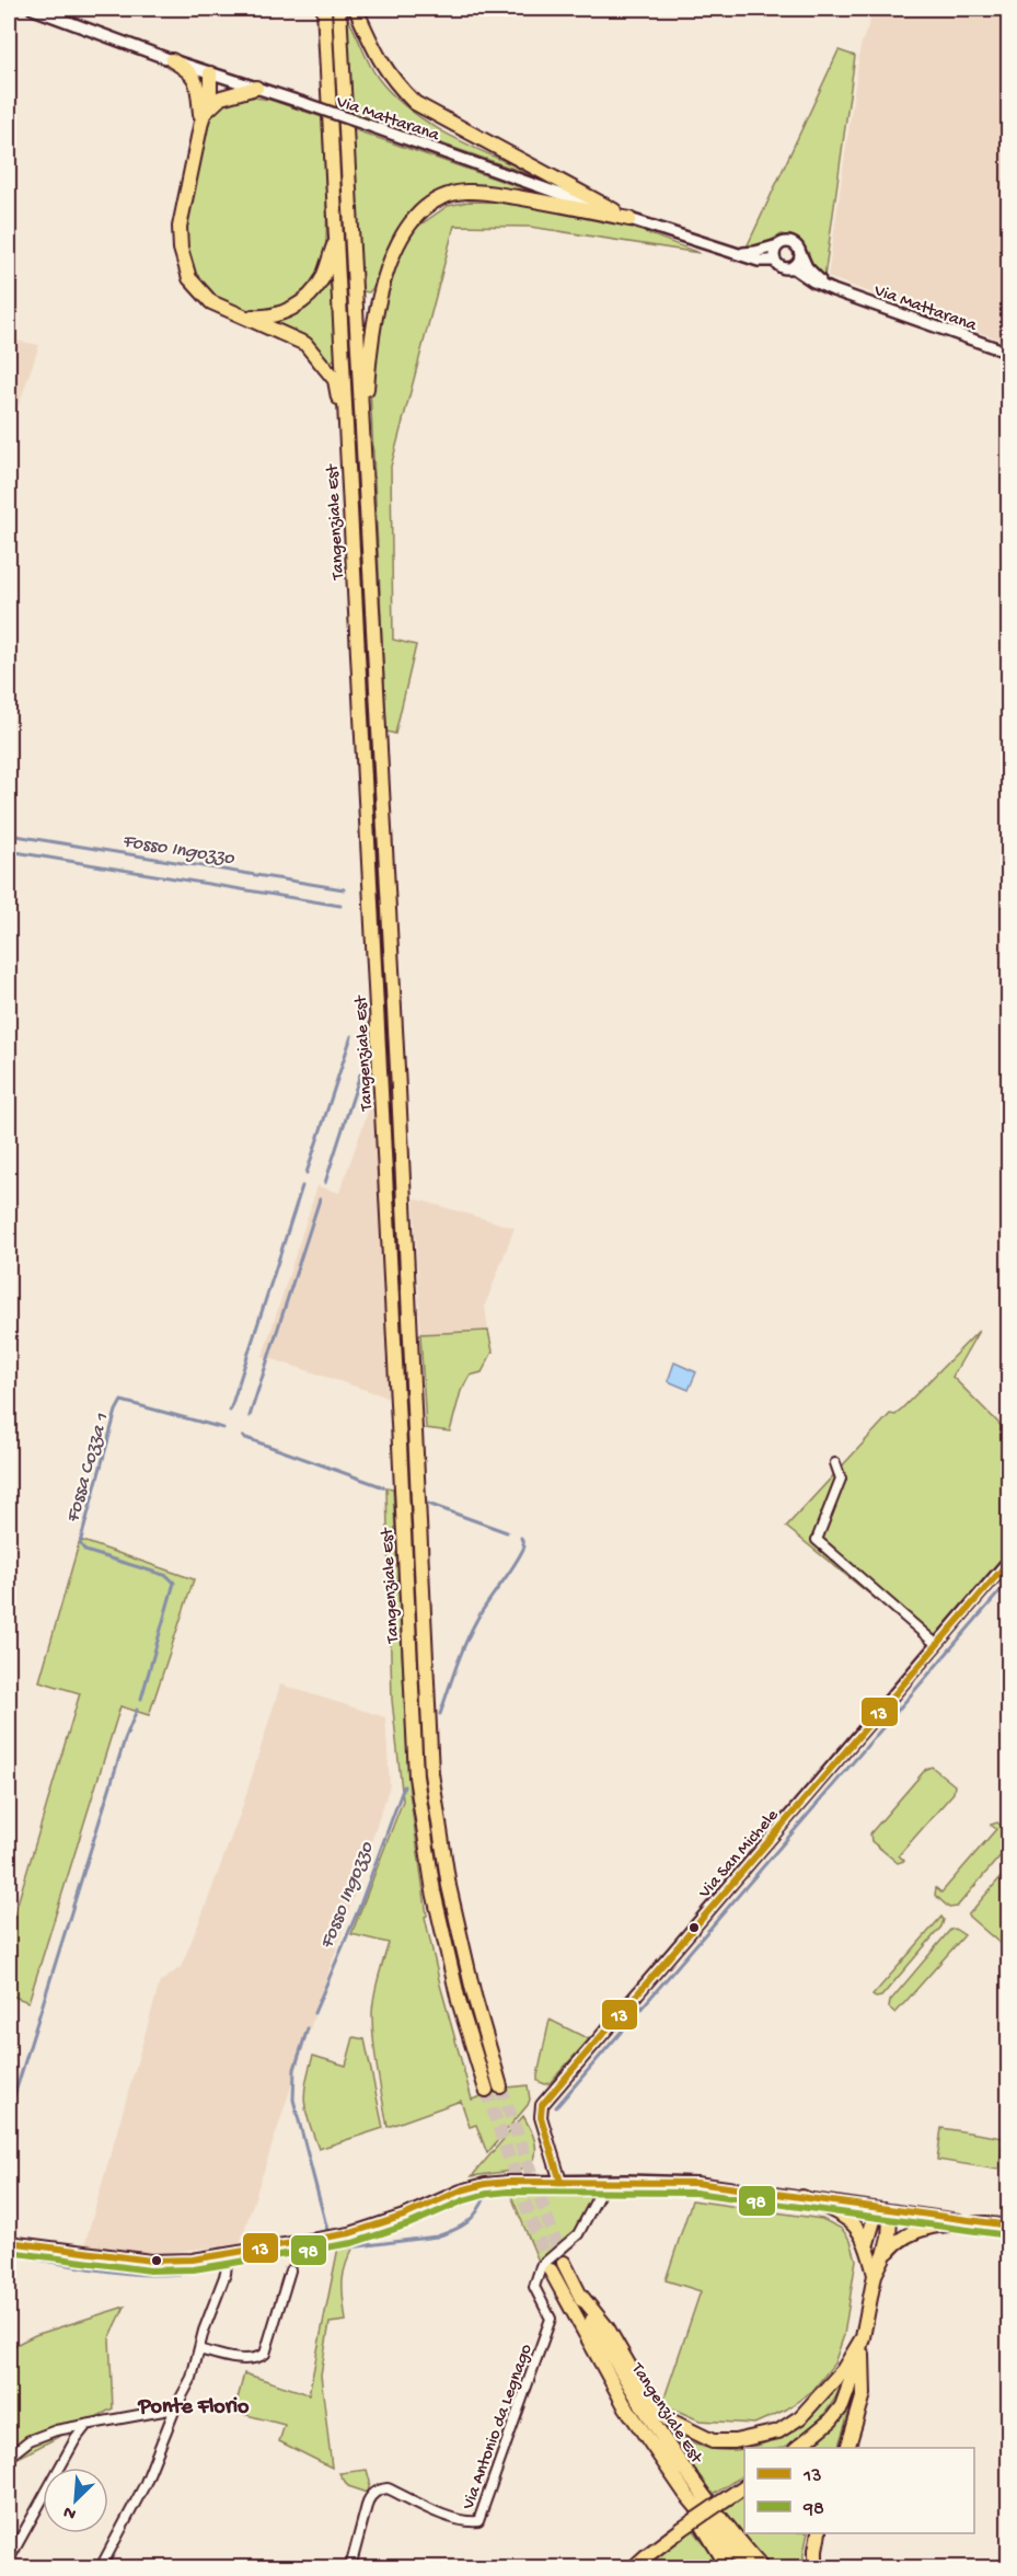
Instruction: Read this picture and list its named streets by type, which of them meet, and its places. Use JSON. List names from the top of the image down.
{
  "streets": {
    "highway": ["Tangenziale Est"],
    "street": ["Via Mattarana", "Via San Michele", "Via Antonio da Legnago"]
  },
  "districts": ["Ponte Florio"],
  "water": ["Fosso Ingozzo", "Fossa Cozza 1"],
  "lines": ["transit line 13", "transit line 98"],
  "legend": ["13", "98"],
  "north": "bottom left"
}
